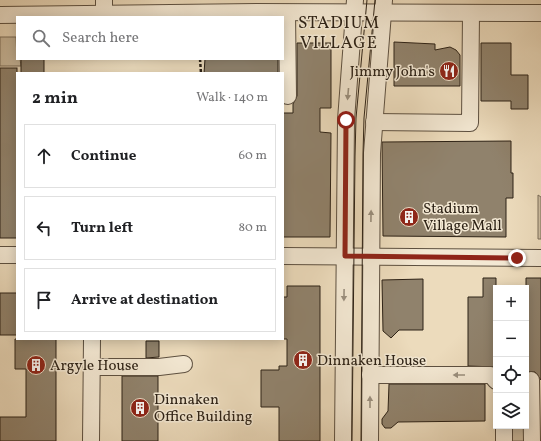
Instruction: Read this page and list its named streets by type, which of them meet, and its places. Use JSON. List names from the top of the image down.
{
  "districts": ["STADIUM VILLAGE"],
  "places": {
    "restaurant": ["Jimmy John's"],
    "building": [
      "Stadium Village Mall",
      "Dinnaken House",
      "Argyle House",
      "Dinnaken Office Building"
    ]
  },
  "page": {
    "search": "Search here",
    "heading": ["2 min", "Walk · 140 m"],
    "list": [
      ["Continue", "60 m"],
      ["Turn left", "80 m"],
      "Arrive at destination"
    ],
    "map_buttons": ["+", "−"]
  }
}
